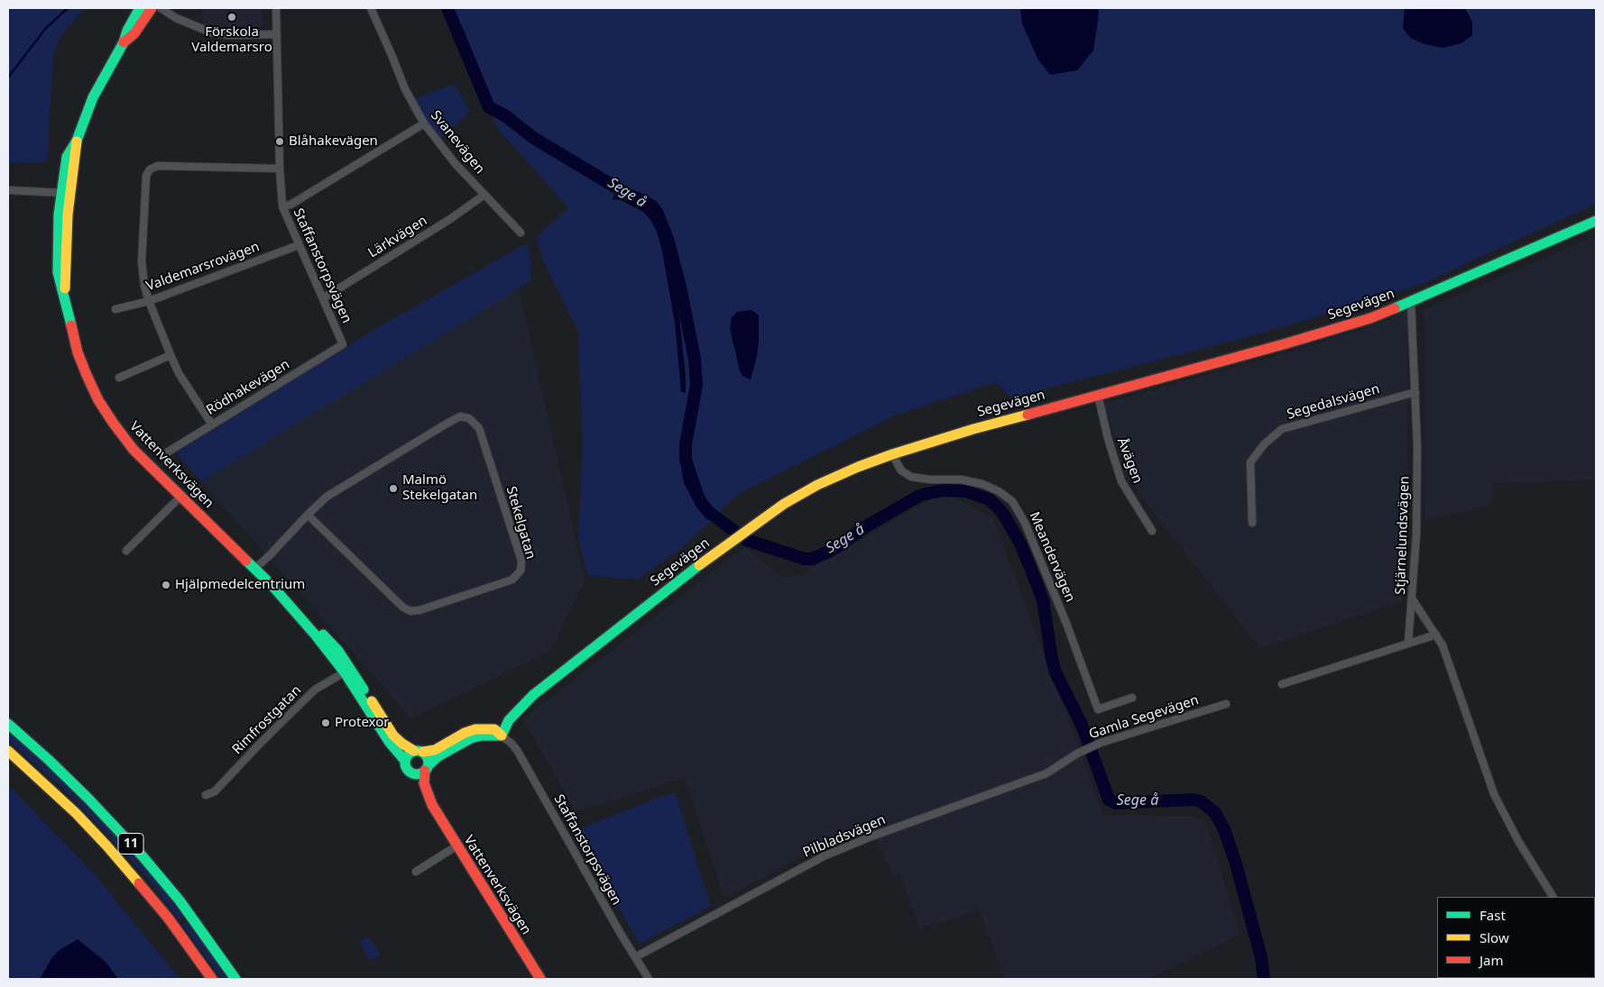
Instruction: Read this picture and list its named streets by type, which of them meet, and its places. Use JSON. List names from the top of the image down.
{
  "streets": {
    "main road": ["Segevägen", "Vattenverksvägen", "11"],
    "street": [
      "Svanevägen",
      "Lärkvägen",
      "Staffanstorpsvägen",
      "Valdemarsrovägen",
      "Rödhakevägen",
      "Segedalsvägen",
      "Åvägen",
      "Stekelgatan",
      "Stjärnelundsvägen",
      "Meandervägen",
      "Gamla Segevägen",
      "Rimfrostgatan",
      "Pilbladsvägen"
    ]
  },
  "crossings": [
    ["Svanevägen", "Lärkvägen"],
    ["Lärkvägen", "Staffanstorpsvägen"],
    ["Staffanstorpsvägen", "Valdemarsrovägen"],
    ["Staffanstorpsvägen", "Segevägen"],
    ["Staffanstorpsvägen", "Rödhakevägen"],
    ["Staffanstorpsvägen", "Pilbladsvägen"],
    ["Segevägen", "Åvägen"],
    ["Segevägen", "Stjärnelundsvägen"],
    ["Segevägen", "Meandervägen"],
    ["Segedalsvägen", "Stjärnelundsvägen"],
    ["Vattenverksvägen", "Stekelgatan"],
    ["Vattenverksvägen", "Rimfrostgatan"],
    ["Gamla Segevägen", "Pilbladsvägen"]
  ],
  "water": ["Sege å"],
  "places": [
    "Förskola Valdemarsro",
    "Blåhakevägen",
    "Malmö Stekelgatan",
    "Hjälpmedelcentrium",
    "Protexor"
  ],
  "legend": ["Fast", "Slow", "Jam"]
}
